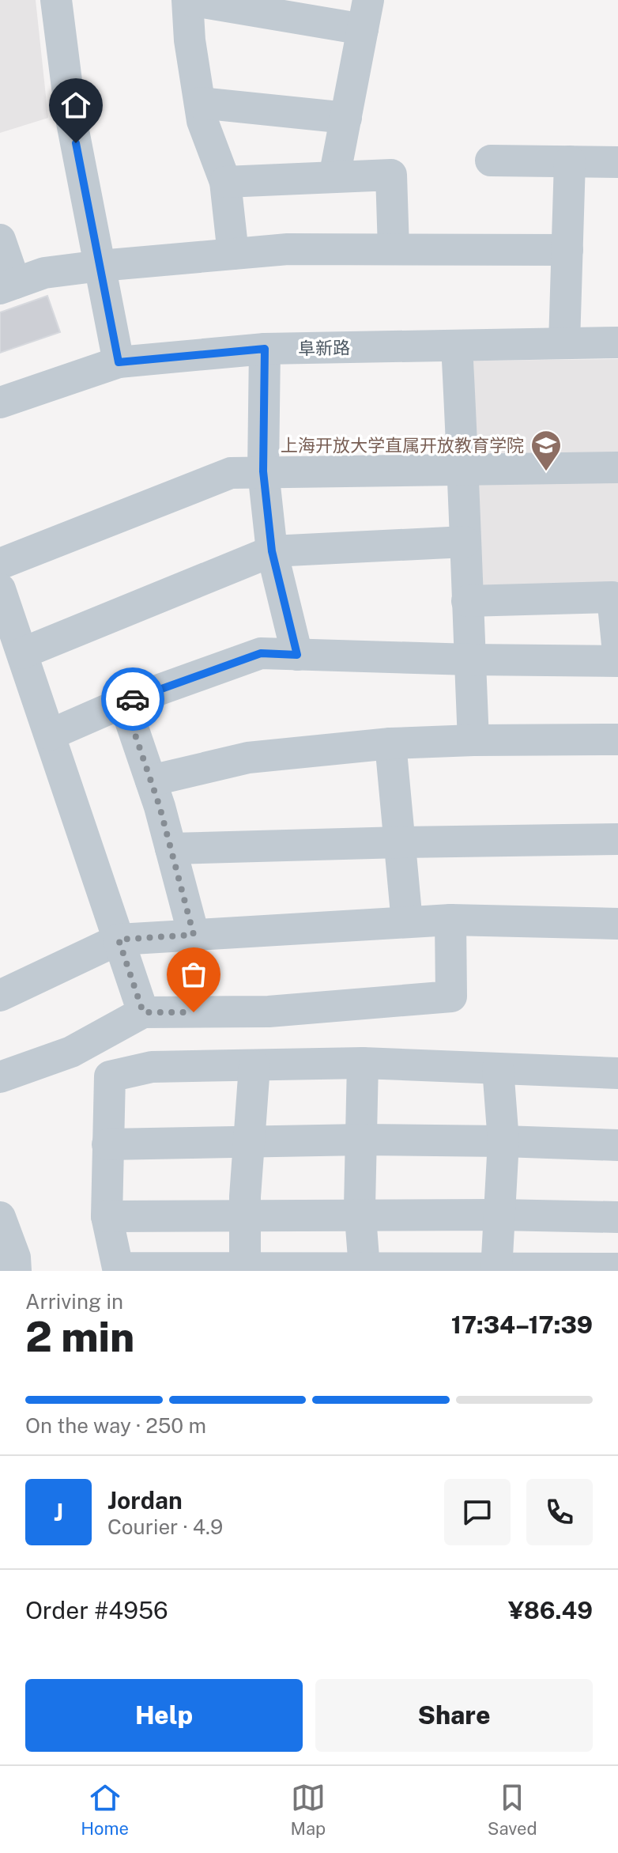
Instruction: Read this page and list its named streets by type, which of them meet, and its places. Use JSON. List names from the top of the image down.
{
  "streets": {
    "street": ["阜新路"]
  },
  "places": {
    "school or university": ["上海开放大学直属开放教育学院"]
  },
  "page": {
    "heading": ["2 min", "Arriving in", "17:34–17:39"],
    "panel": [
      "Jordan",
      "Courier · 4.9",
      "Order #4956",
      "¥86.49"
    ],
    "bar": "On the way · 250 m",
    "round": "J",
    "buttons": ["Help", "Share"],
    "tabs": ["Home", "Map", "Saved"]
  }
}
